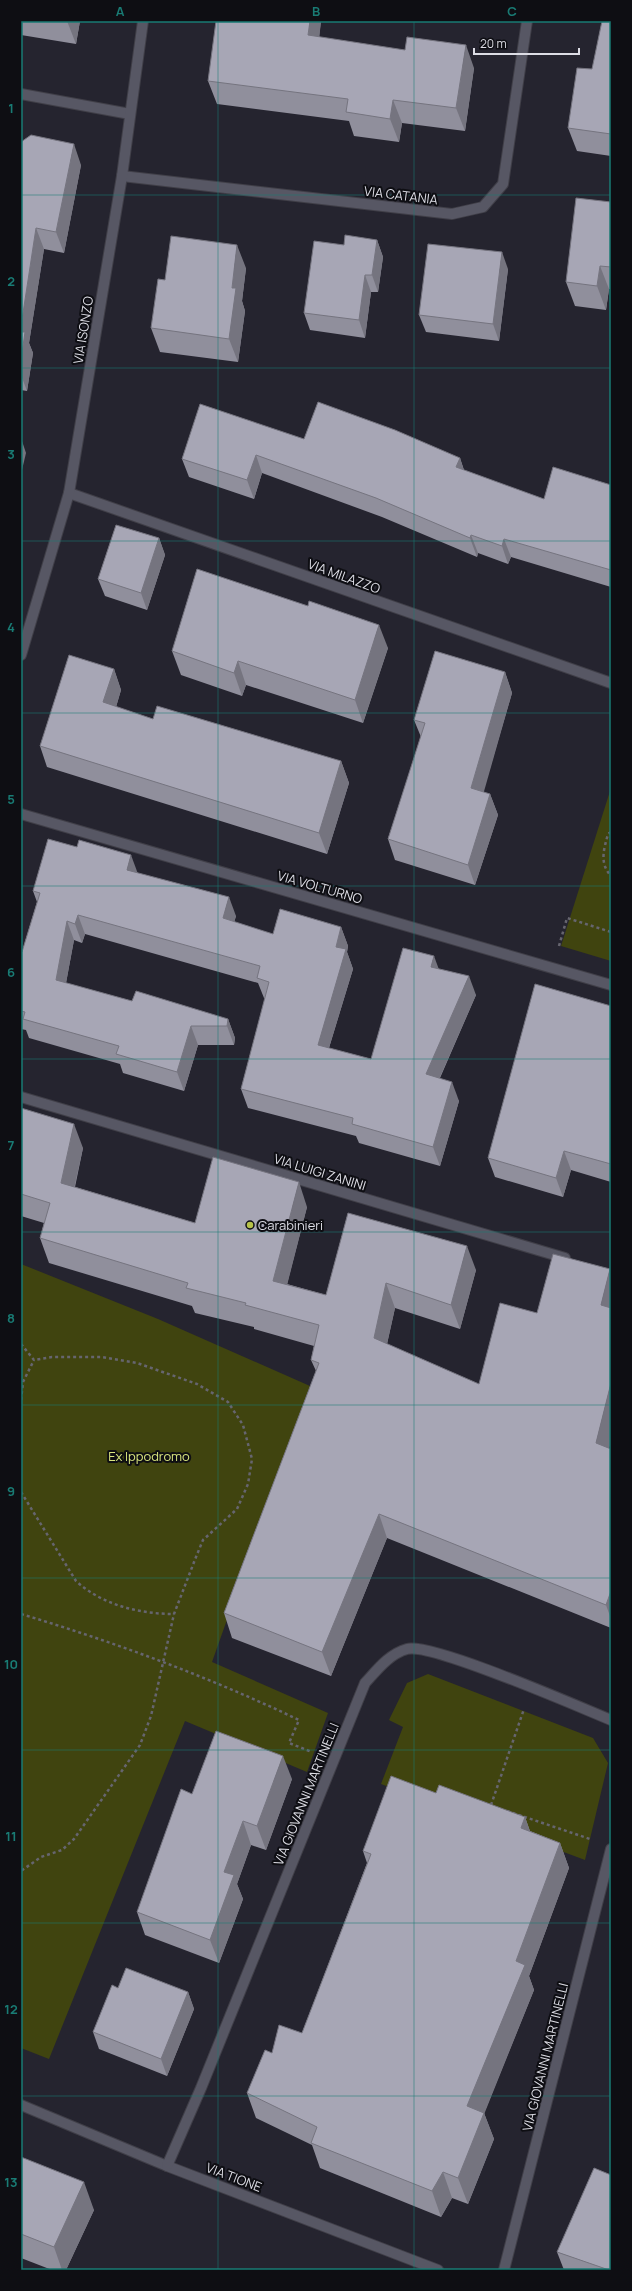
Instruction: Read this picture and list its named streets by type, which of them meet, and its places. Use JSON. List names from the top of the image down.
{
  "streets": {
    "street": [
      "VIA CATANIA",
      "VIA ISONZO",
      "VIA MILAZZO",
      "VIA VOLTURNO",
      "VIA LUIGI ZANINI",
      "VIA GIOVANNI MARTINELLI",
      "VIA TIONE"
    ]
  },
  "crossings": [
    ["VIA CATANIA", "VIA ISONZO"],
    ["VIA ISONZO", "VIA MILAZZO"],
    ["VIA GIOVANNI MARTINELLI", "VIA TIONE"]
  ],
  "parks": ["Ex Ippodromo"],
  "places": ["Carabinieri"],
  "scale_bar": "20 m",
  "grid": {
    "columns": ["A", "B", "C"],
    "rows": [
      "1",
      "2",
      "3",
      "4",
      "5",
      "6",
      "7",
      "8",
      "9",
      "10",
      "11",
      "12",
      "13"
    ]
  }
}
